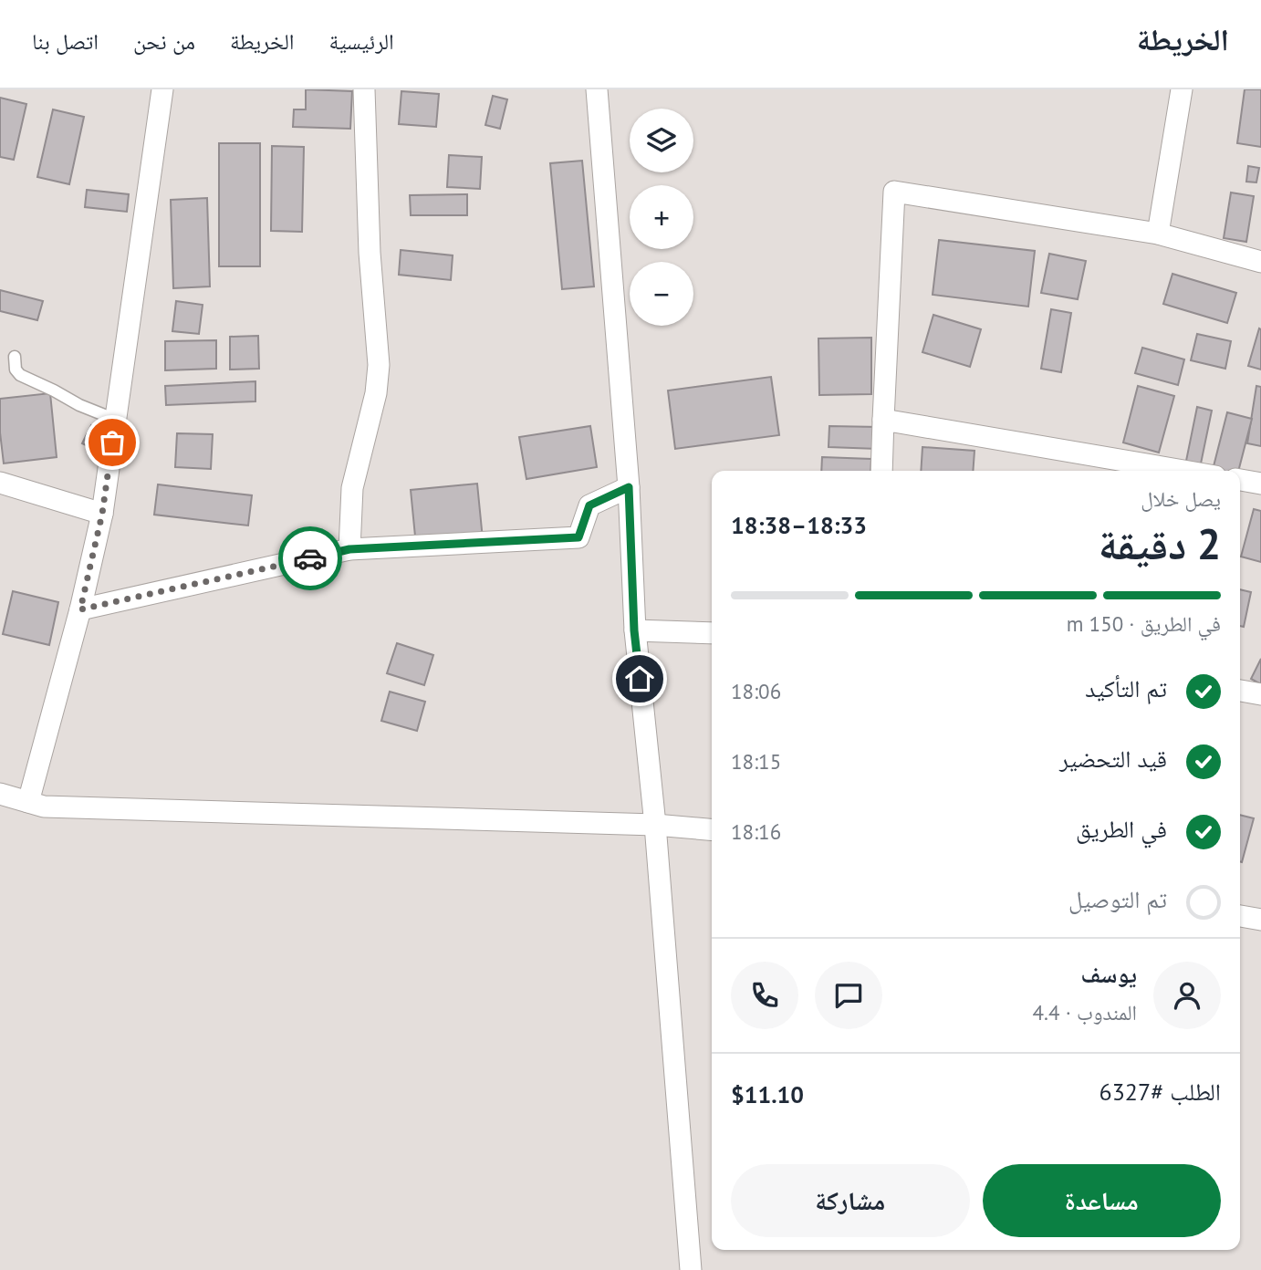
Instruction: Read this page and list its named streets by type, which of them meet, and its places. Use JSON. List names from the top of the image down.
{
  "page": {
    "header": "الخريطة",
    "nav": [
      "الرئيسية",
      "الخريطة",
      "من نحن",
      "اتصل بنا"
    ],
    "map_buttons": ["+", "−"],
    "heading": ["2 دقيقة", "يصل خلال", "18:33–18:38"],
    "panel": [
      "يوسف",
      "المندوب · 4.4",
      "الطلب #6327",
      "$11.10"
    ],
    "bar": "في الطريق · 150 m",
    "list": [
      ["تم التأكيد", "18:06"],
      ["قيد التحضير", "18:15"],
      ["في الطريق", "18:16"],
      "تم التوصيل"
    ],
    "buttons": ["مساعدة", "مشاركة"]
  }
}
